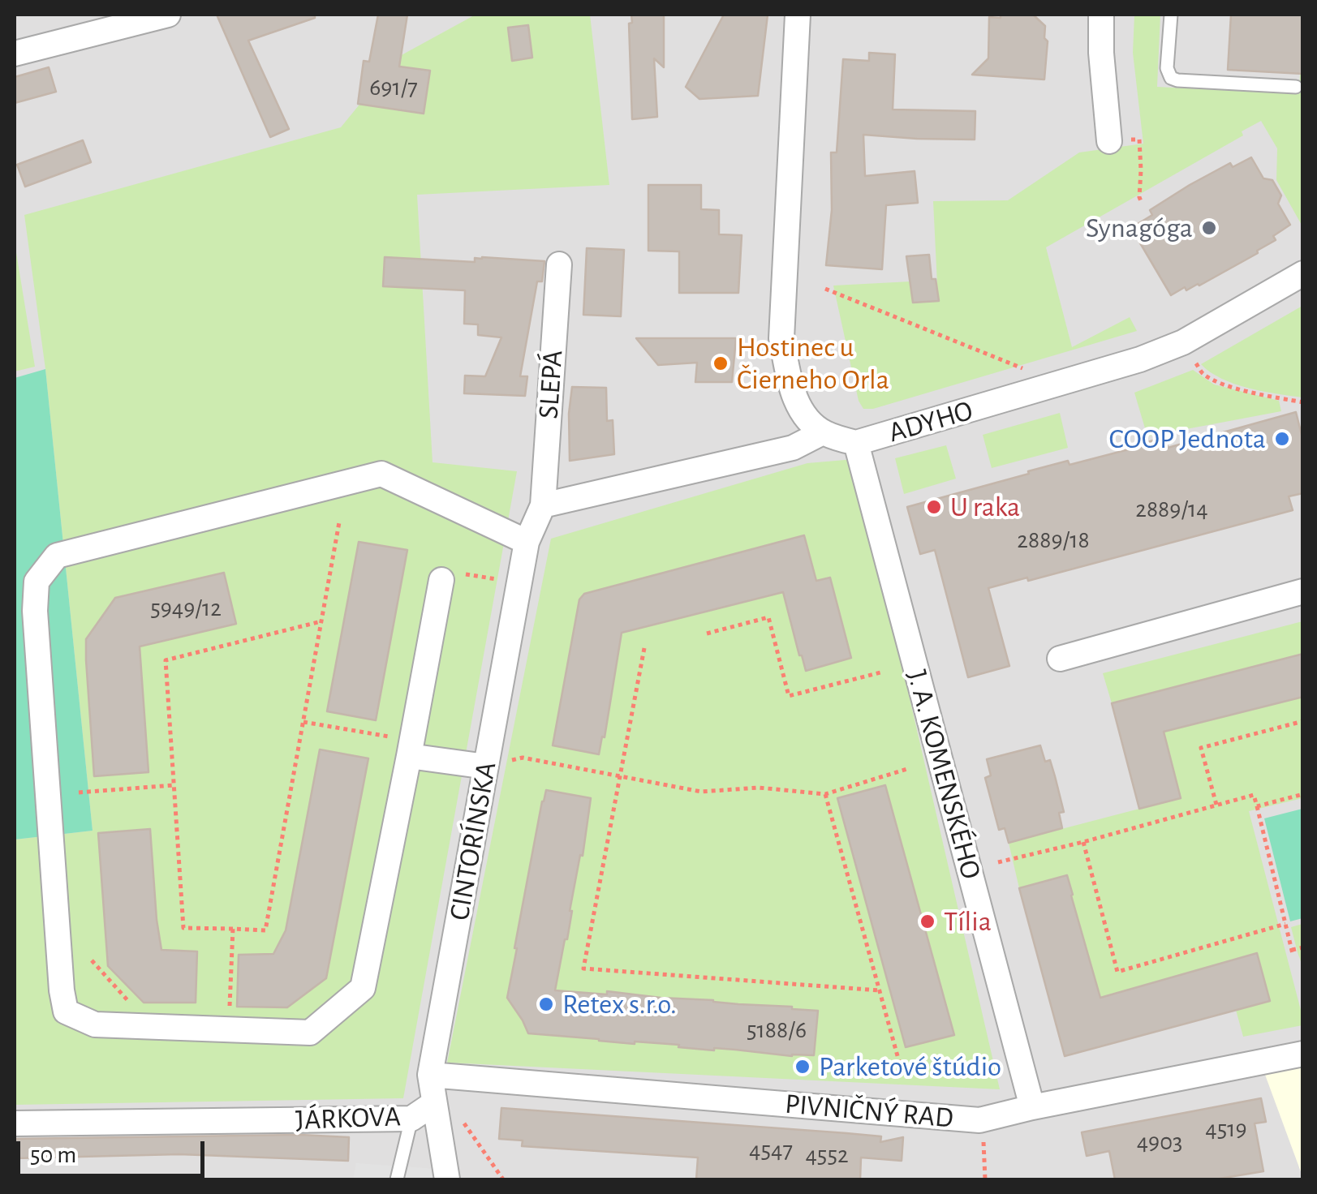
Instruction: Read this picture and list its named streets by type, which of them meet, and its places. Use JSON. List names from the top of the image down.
{
  "streets": {
    "street": [
      "SLEPÁ",
      "ADYHO",
      "J. A. KOMENSKÉHO",
      "CINTORÍNSKA",
      "PIVNIČNÝ RAD",
      "JÁRKOVA"
    ]
  },
  "crossings": [
    ["SLEPÁ", "CINTORÍNSKA"],
    ["ADYHO", "J. A. KOMENSKÉHO"],
    ["J. A. KOMENSKÉHO", "PIVNIČNÝ RAD"],
    ["CINTORÍNSKA", "PIVNIČNÝ RAD"],
    ["CINTORÍNSKA", "JÁRKOVA"]
  ],
  "places": [
    "Synagóga",
    "Hostinec u Čierneho Orla",
    "COOP Jednota",
    "U raka",
    "Tília",
    "Retex s.r.o.",
    "Parketové štúdio"
  ],
  "house_numbers": [
    "691/7",
    "2889/14",
    "2889/18",
    "5949/12",
    "5188/6",
    "4519",
    "4903",
    "4547",
    "4552"
  ],
  "scale_bar": "50 m"
}
